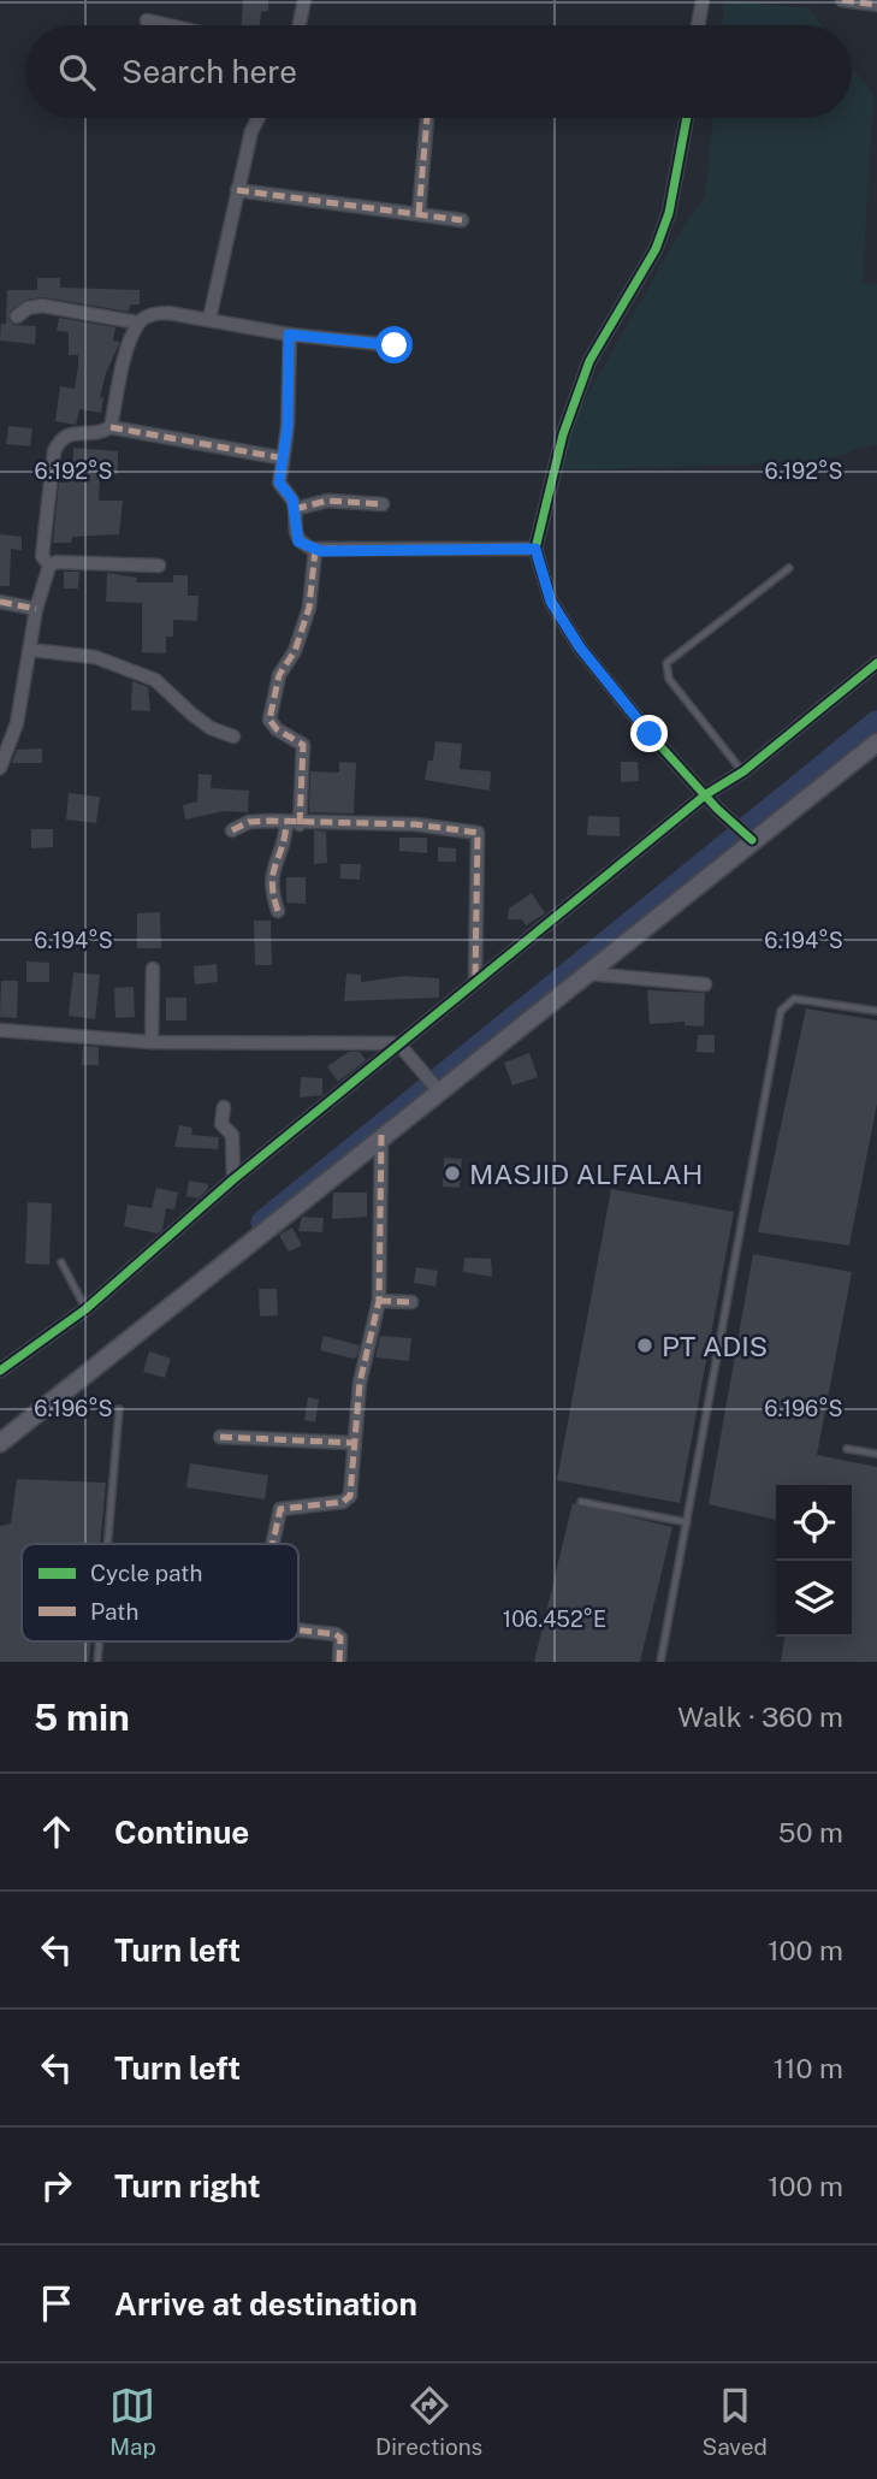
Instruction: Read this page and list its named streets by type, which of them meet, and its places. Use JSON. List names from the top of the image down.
{
  "places": ["MASJID ALFALAH", "PT ADIS"],
  "legend": ["Cycle path", "Path"],
  "page": {
    "search": "Search here",
    "heading": ["5 min", "Walk · 360 m"],
    "list": [
      ["Continue", "50 m"],
      ["Turn left", "100 m"],
      ["Turn left", "110 m"],
      ["Turn right", "100 m"],
      "Arrive at destination"
    ],
    "nav": ["Map", "Directions", "Saved"]
  },
  "coordinates": [
    "6.192°S",
    "6.194°S",
    "6.196°S",
    "106.452°E"
  ]
}
